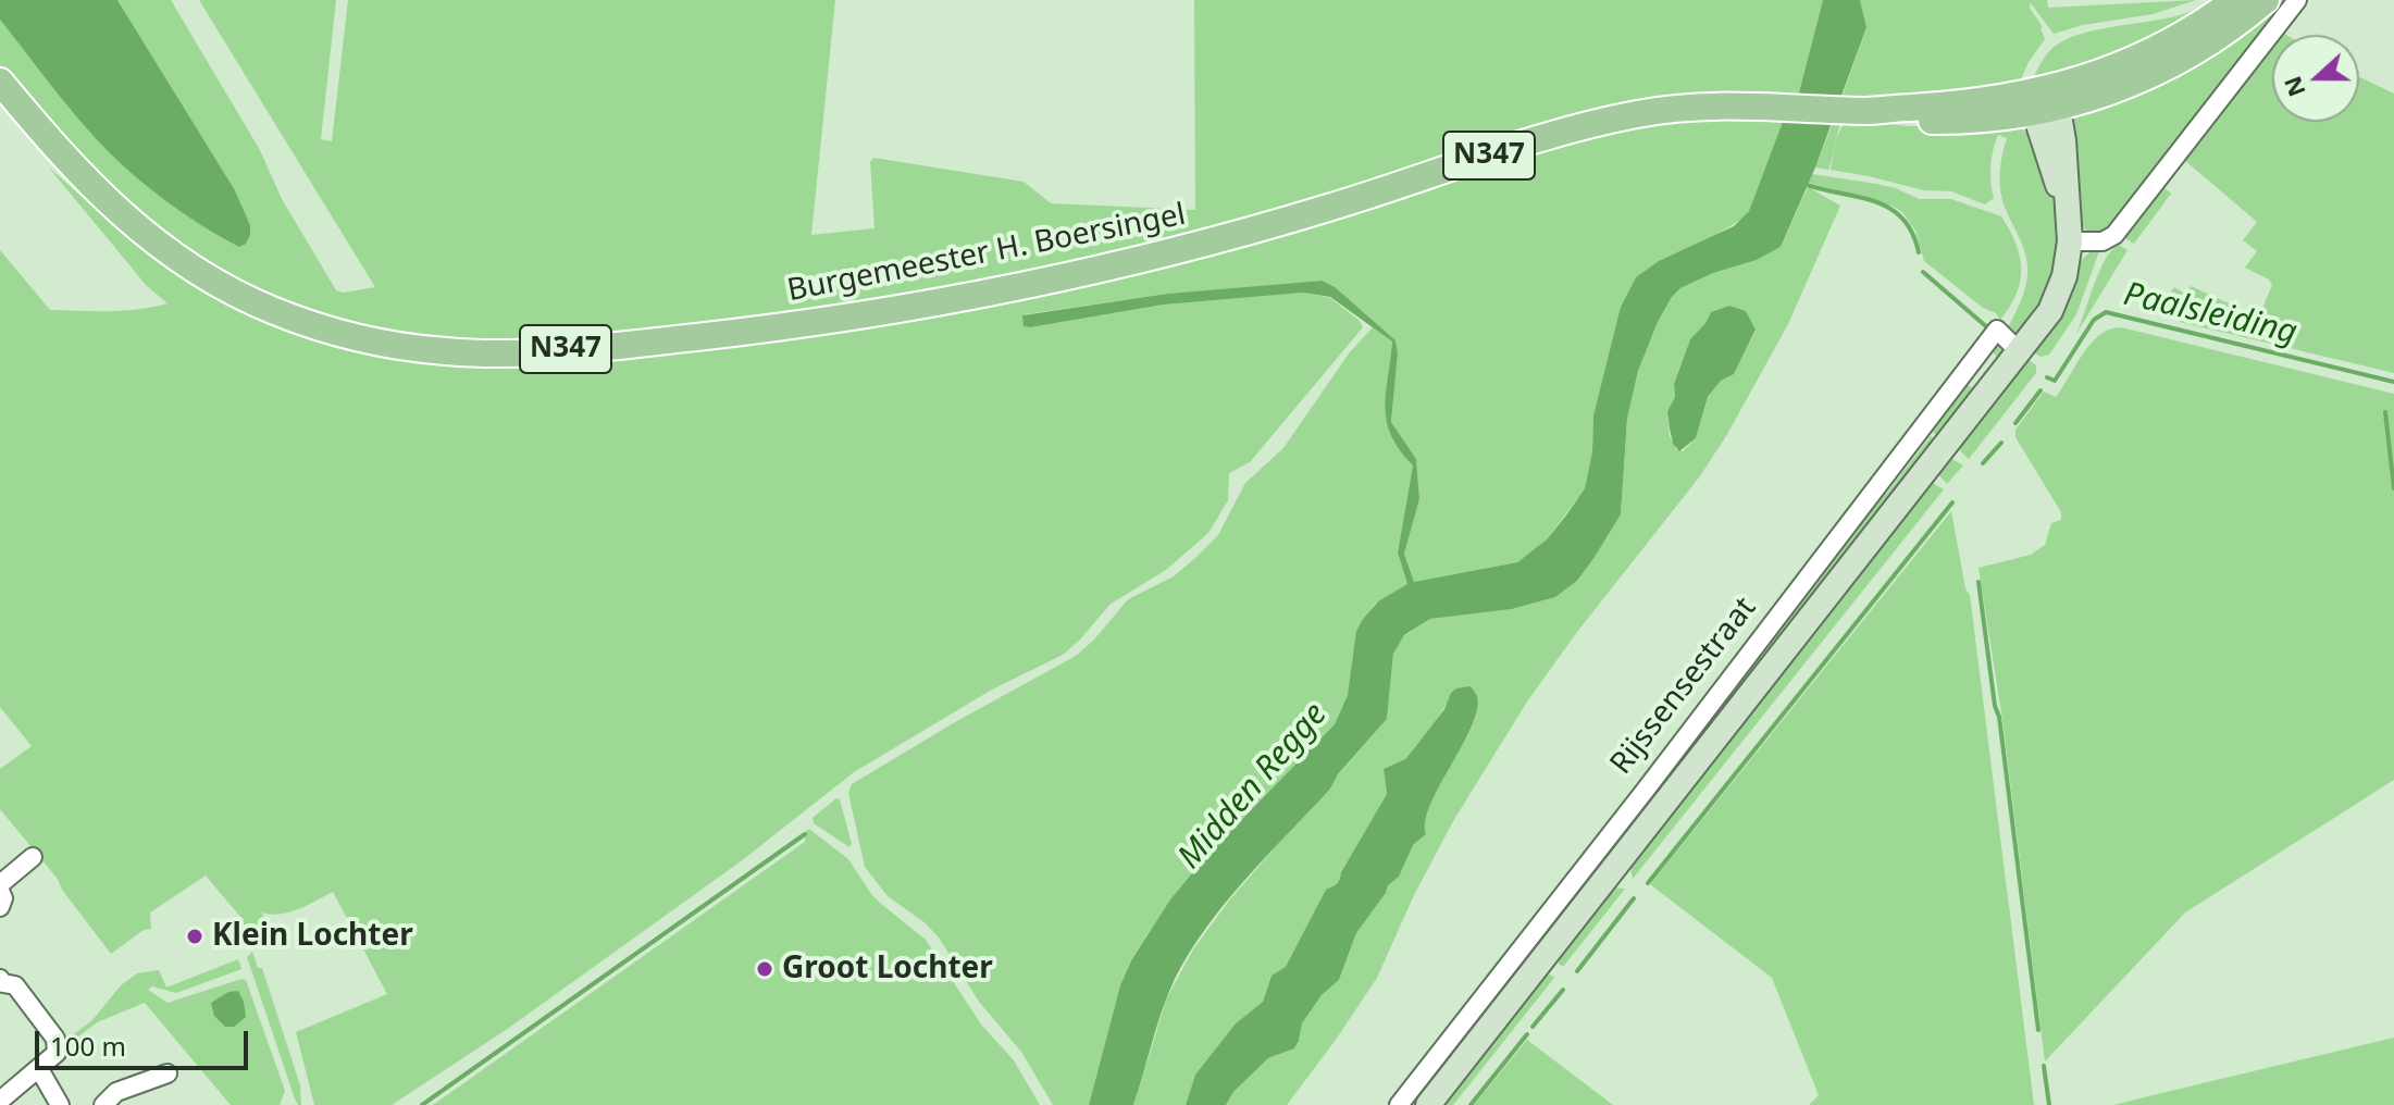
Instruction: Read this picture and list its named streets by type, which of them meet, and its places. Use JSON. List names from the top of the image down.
{
  "streets": {
    "main road": ["N347", "Burgemeester H. Boersingel", "Rijssensestraat"]
  },
  "crossings": [
    ["N347", "Burgemeester H. Boersingel"],
    ["N347", "Rijssensestraat"],
    ["Burgemeester H. Boersingel", "Rijssensestraat"]
  ],
  "water": ["Paalsleiding", "Midden Regge"],
  "places": ["Klein Lochter", "Groot Lochter"],
  "scale_bar": "100 m",
  "north": "left"
}
